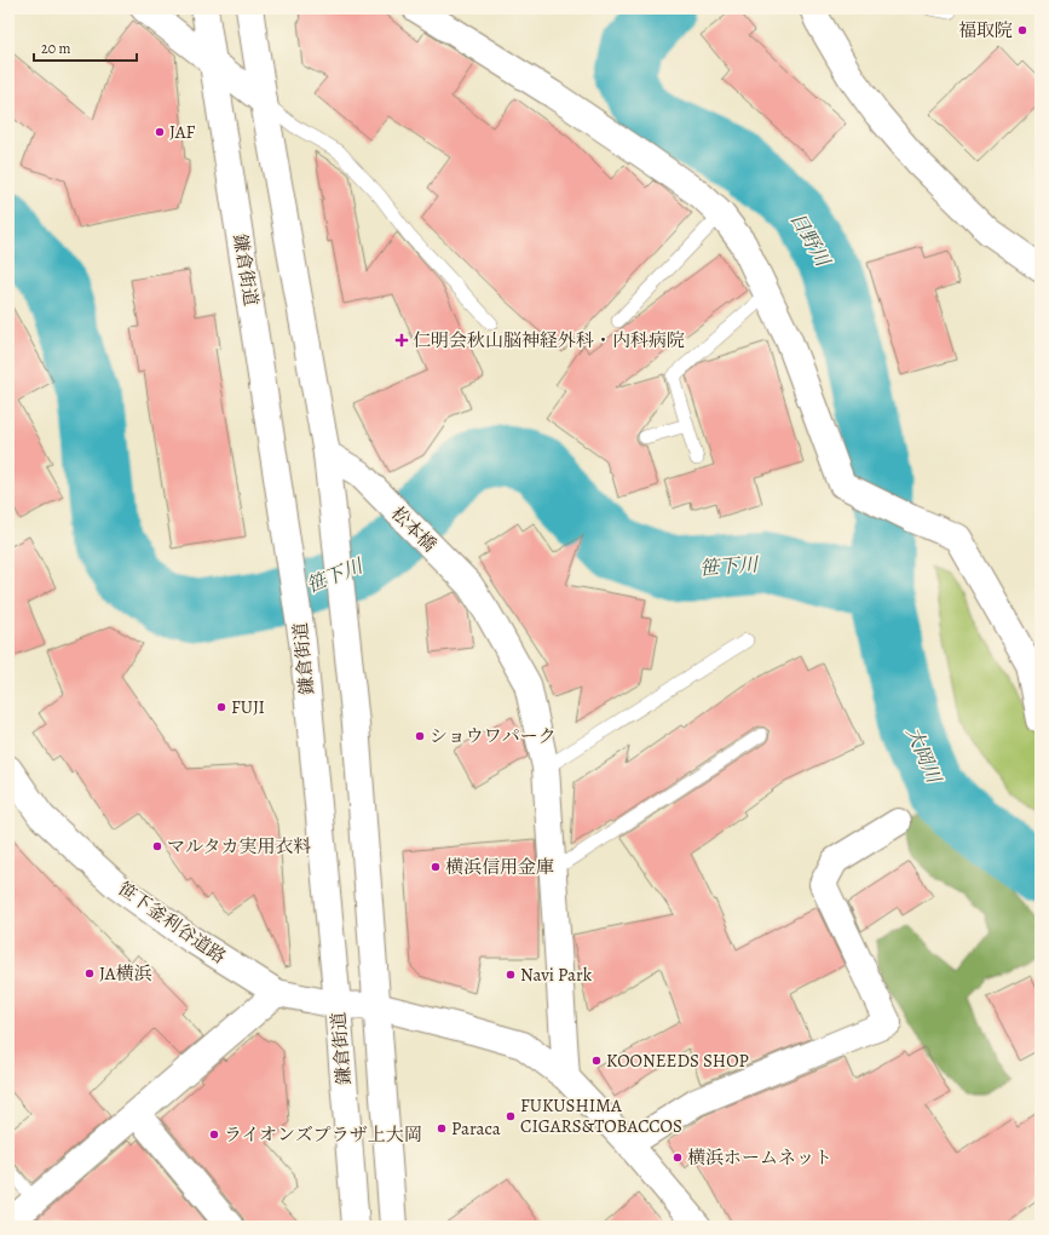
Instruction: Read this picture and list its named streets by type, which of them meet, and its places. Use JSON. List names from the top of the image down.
{
  "streets": {
    "street": ["鎌倉街道", "松本橋", "笹下釜利谷道路"]
  },
  "crossings": [
    ["鎌倉街道", "松本橋"],
    ["鎌倉街道", "笹下釜利谷道路"],
    ["松本橋", "笹下釜利谷道路"]
  ],
  "water": ["日野川", "笹下川", "大岡川"],
  "places": {
    "other": [
      "福取院",
      "JAF",
      "FUJI",
      "ショウワパーク",
      "マルタカ実用衣料",
      "横浜信用金庫",
      "JA横浜",
      "Navi Park",
      "KOONEEDS SHOP",
      "FUKUSHIMA CIGARS&TOBACCOS",
      "Paraca",
      "ライオンズプラザ上大岡",
      "横浜ホームネット"
    ],
    "health": ["仁明会秋山脳神経外科・内科病院"]
  },
  "scale_bar": "20 m"
}
